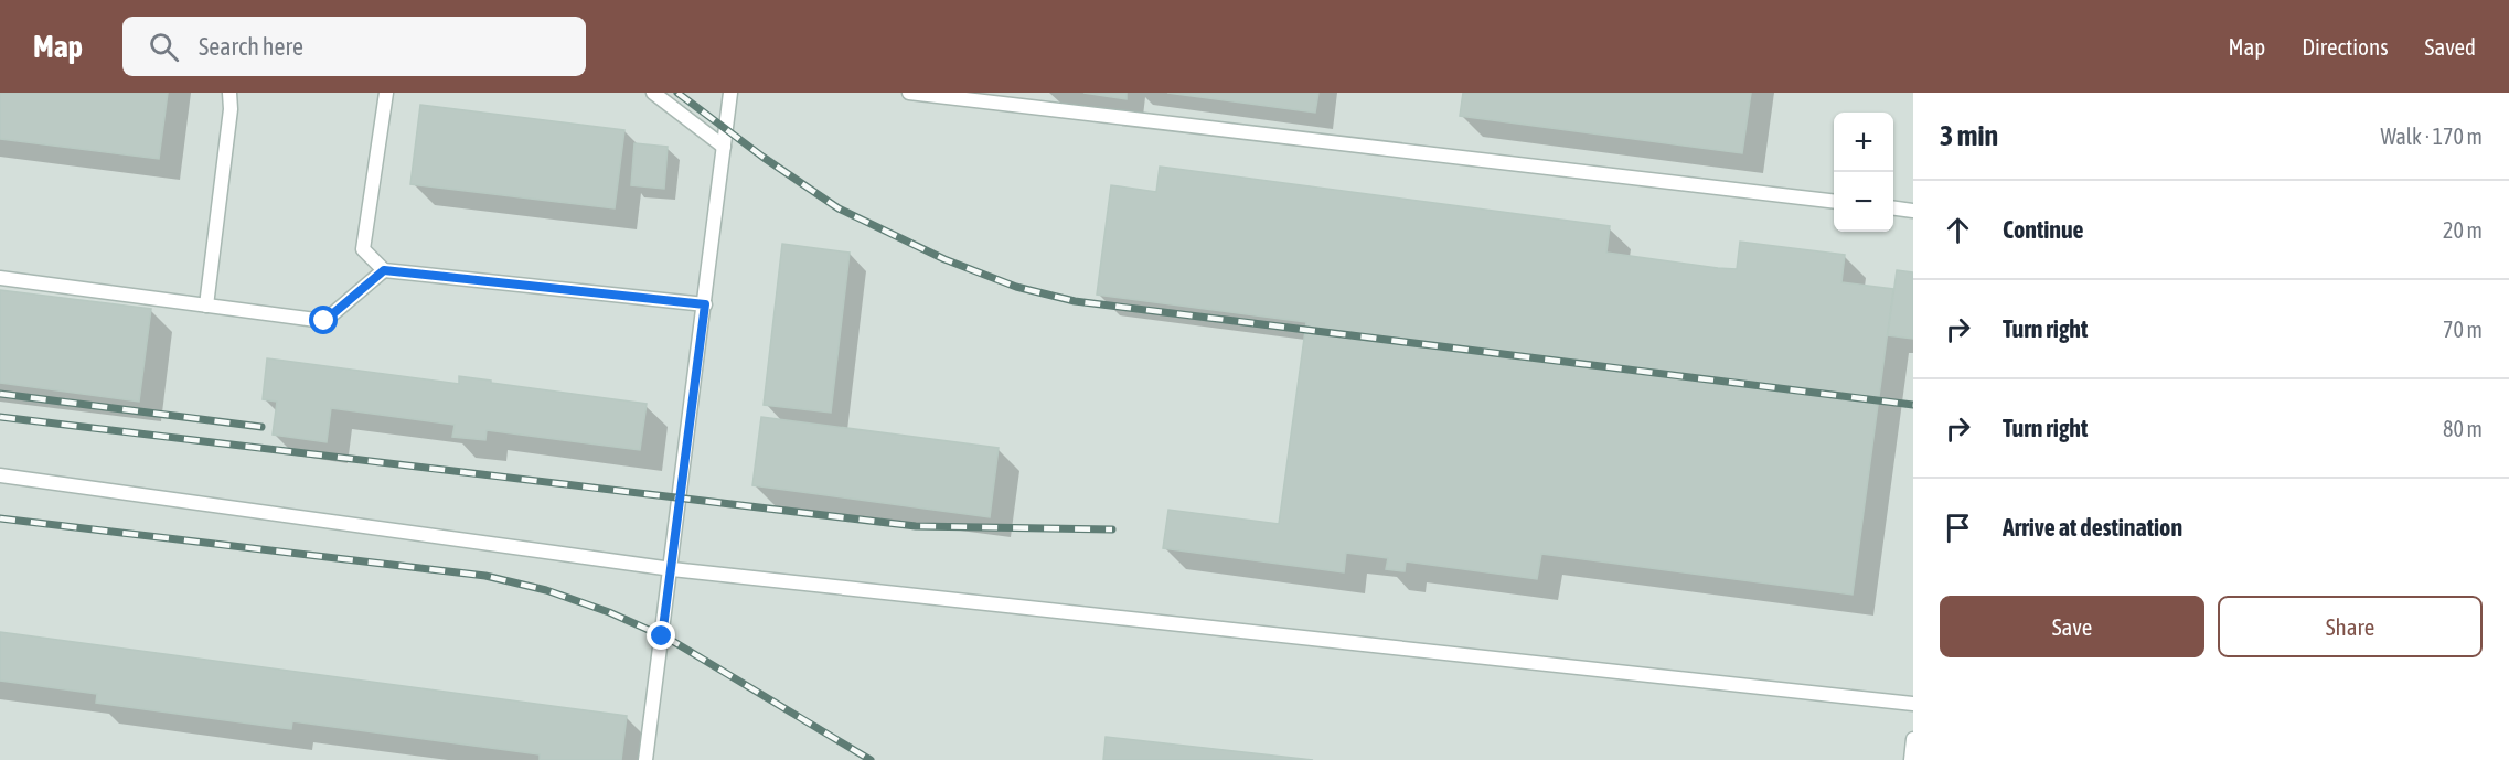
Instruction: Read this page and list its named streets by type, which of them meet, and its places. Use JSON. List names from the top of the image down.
{
  "page": {
    "header": "Map",
    "search": "Search here",
    "nav": ["Map", "Directions", "Saved"],
    "heading": ["3 min", "Walk · 170 m"],
    "map_buttons": ["+", "−"],
    "list": [
      ["Continue", "20 m"],
      ["Turn right", "70 m"],
      ["Turn right", "80 m"],
      "Arrive at destination"
    ],
    "buttons": ["Save", "Share"]
  }
}
